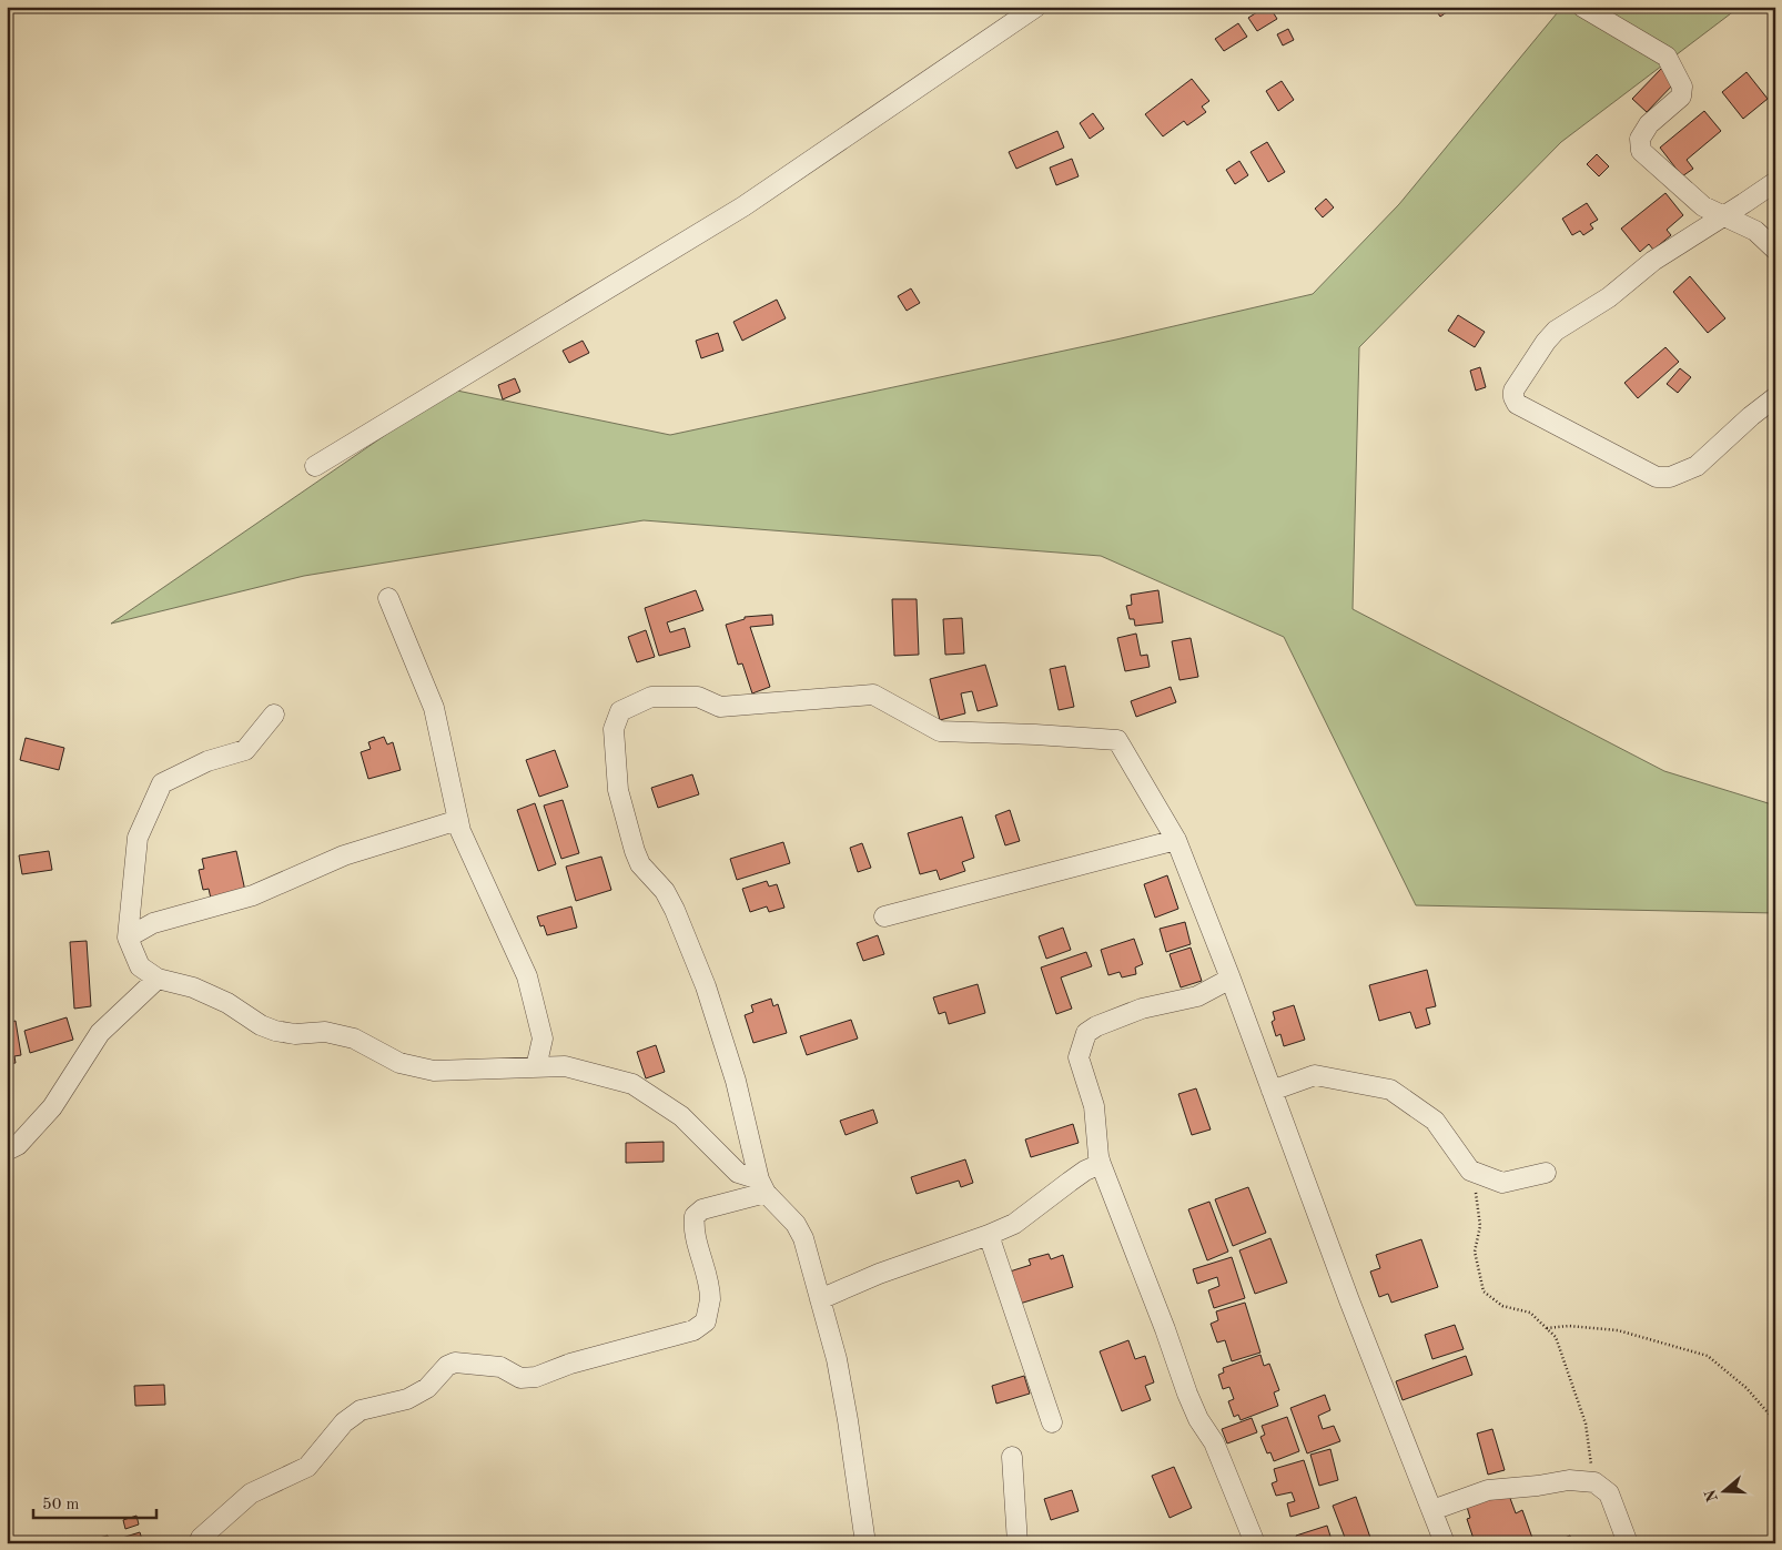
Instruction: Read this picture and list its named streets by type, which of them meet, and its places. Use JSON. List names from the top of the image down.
{
  "scale_bar": "50 m",
  "north": "left"
}
